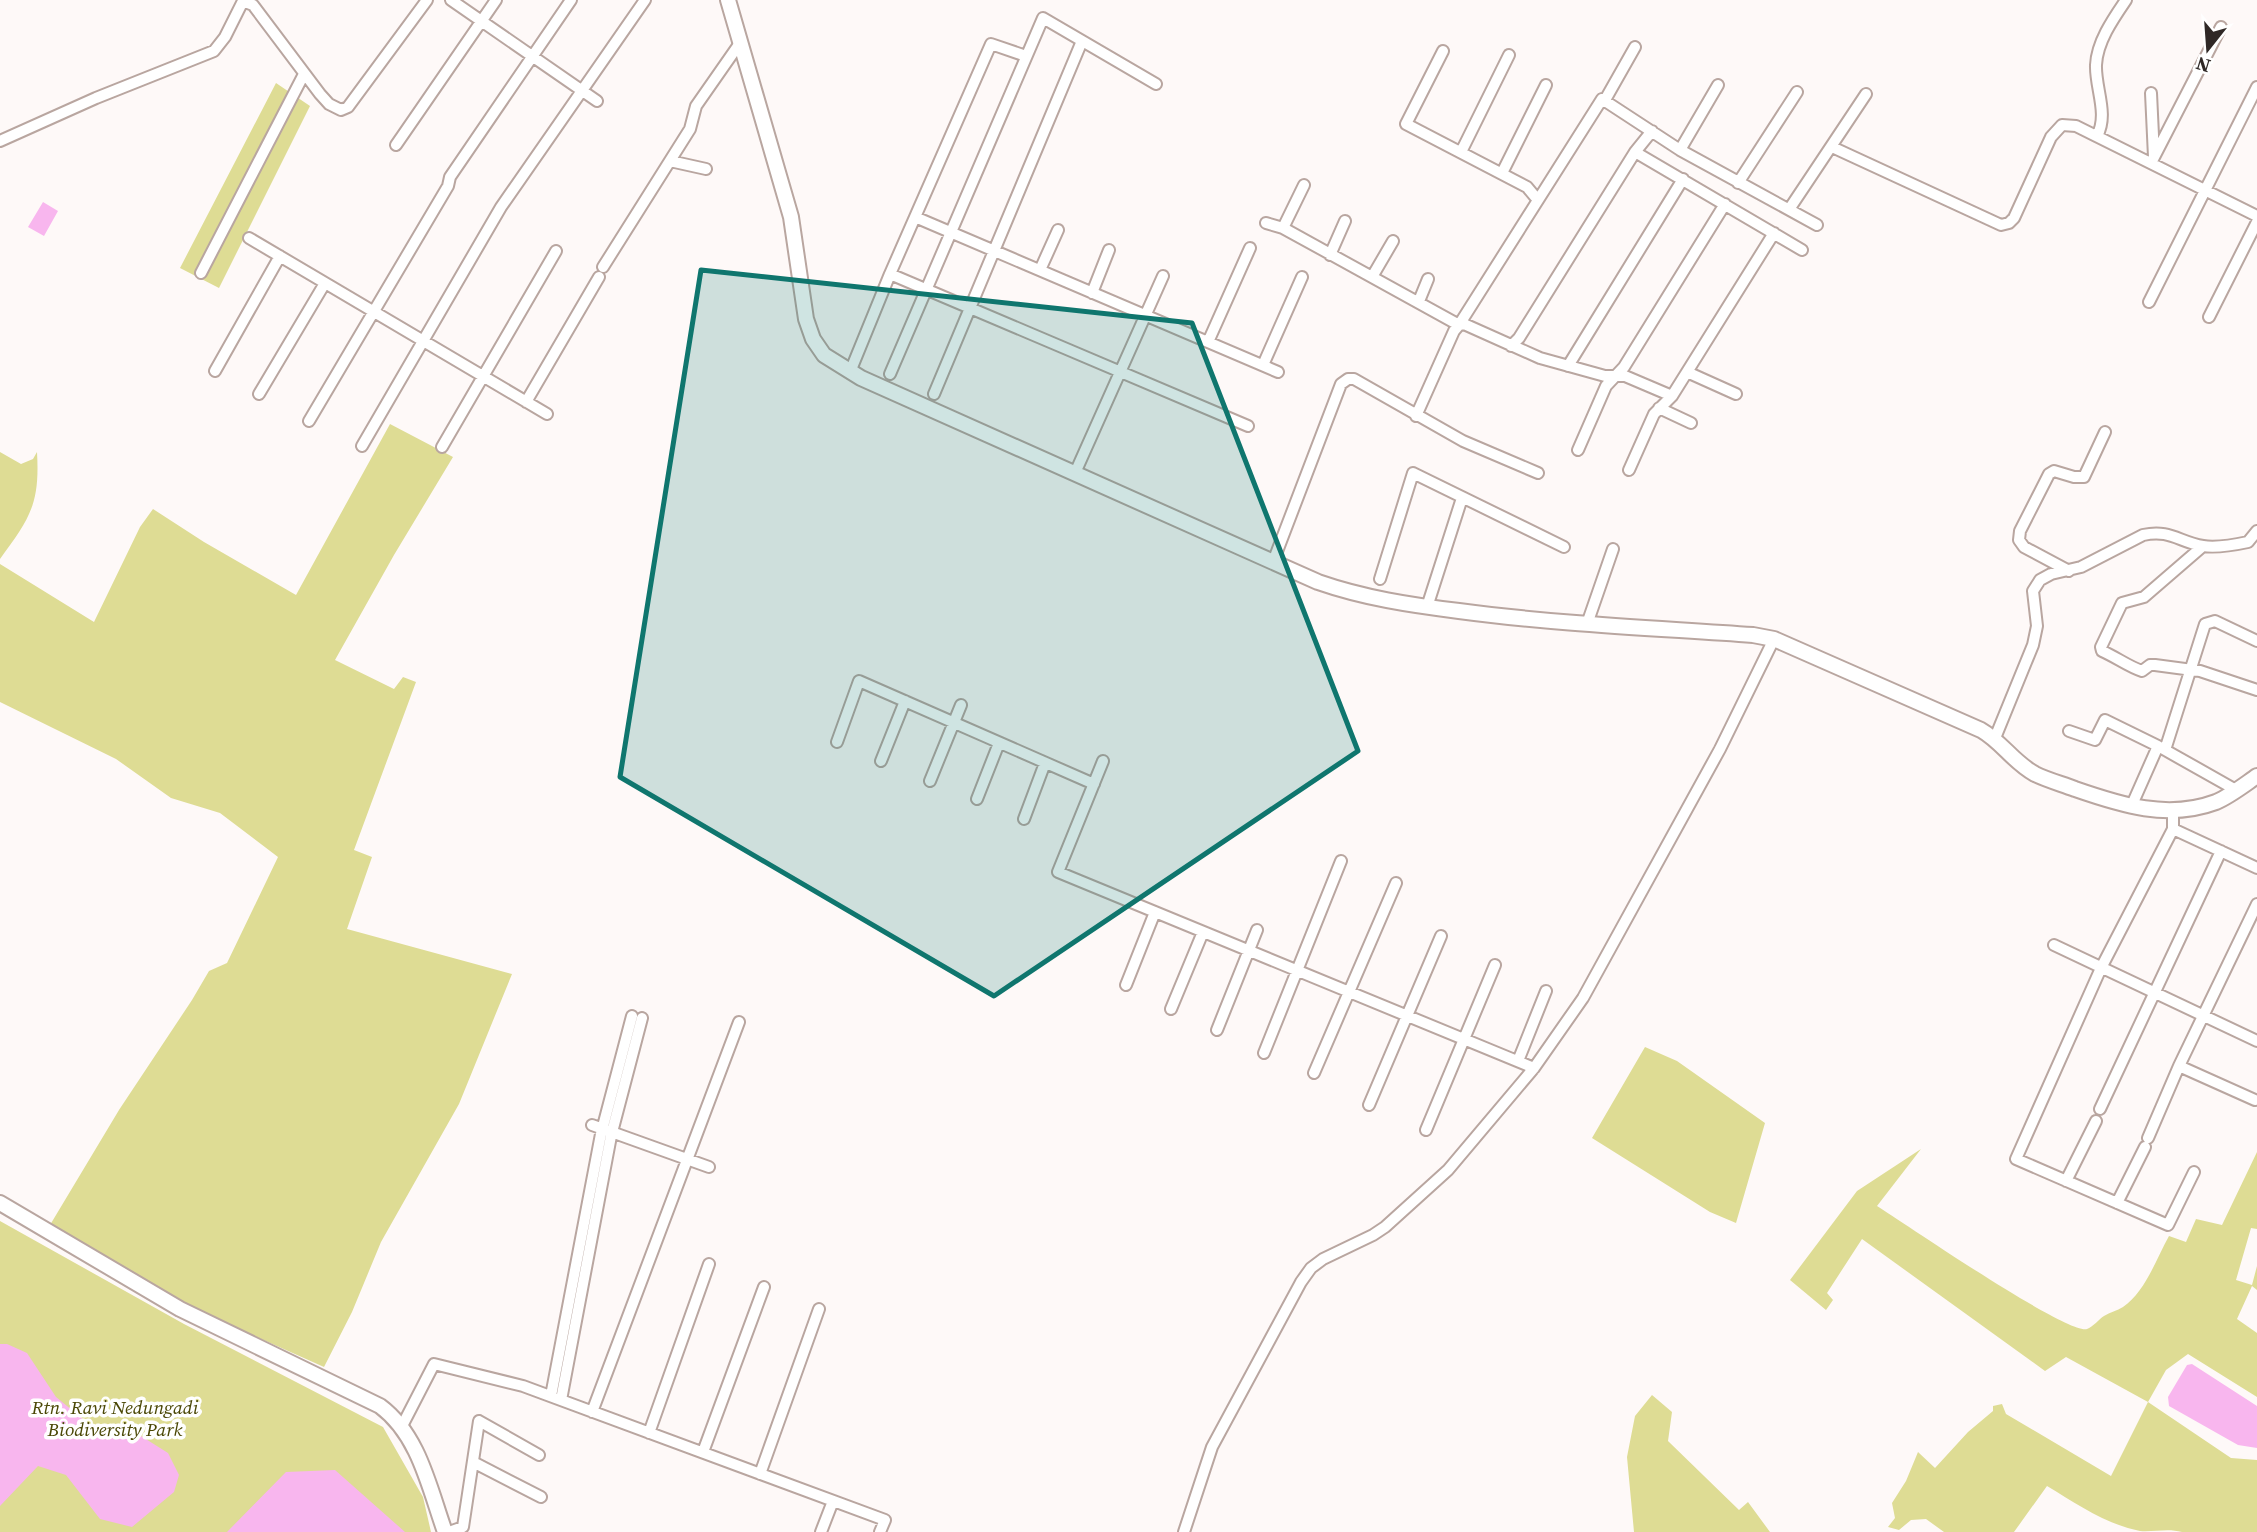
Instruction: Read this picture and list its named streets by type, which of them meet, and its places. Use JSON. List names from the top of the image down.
{
  "parks": ["Rtn. Ravi Nedungadi Biodiversity Park"],
  "north": "bottom"
}
